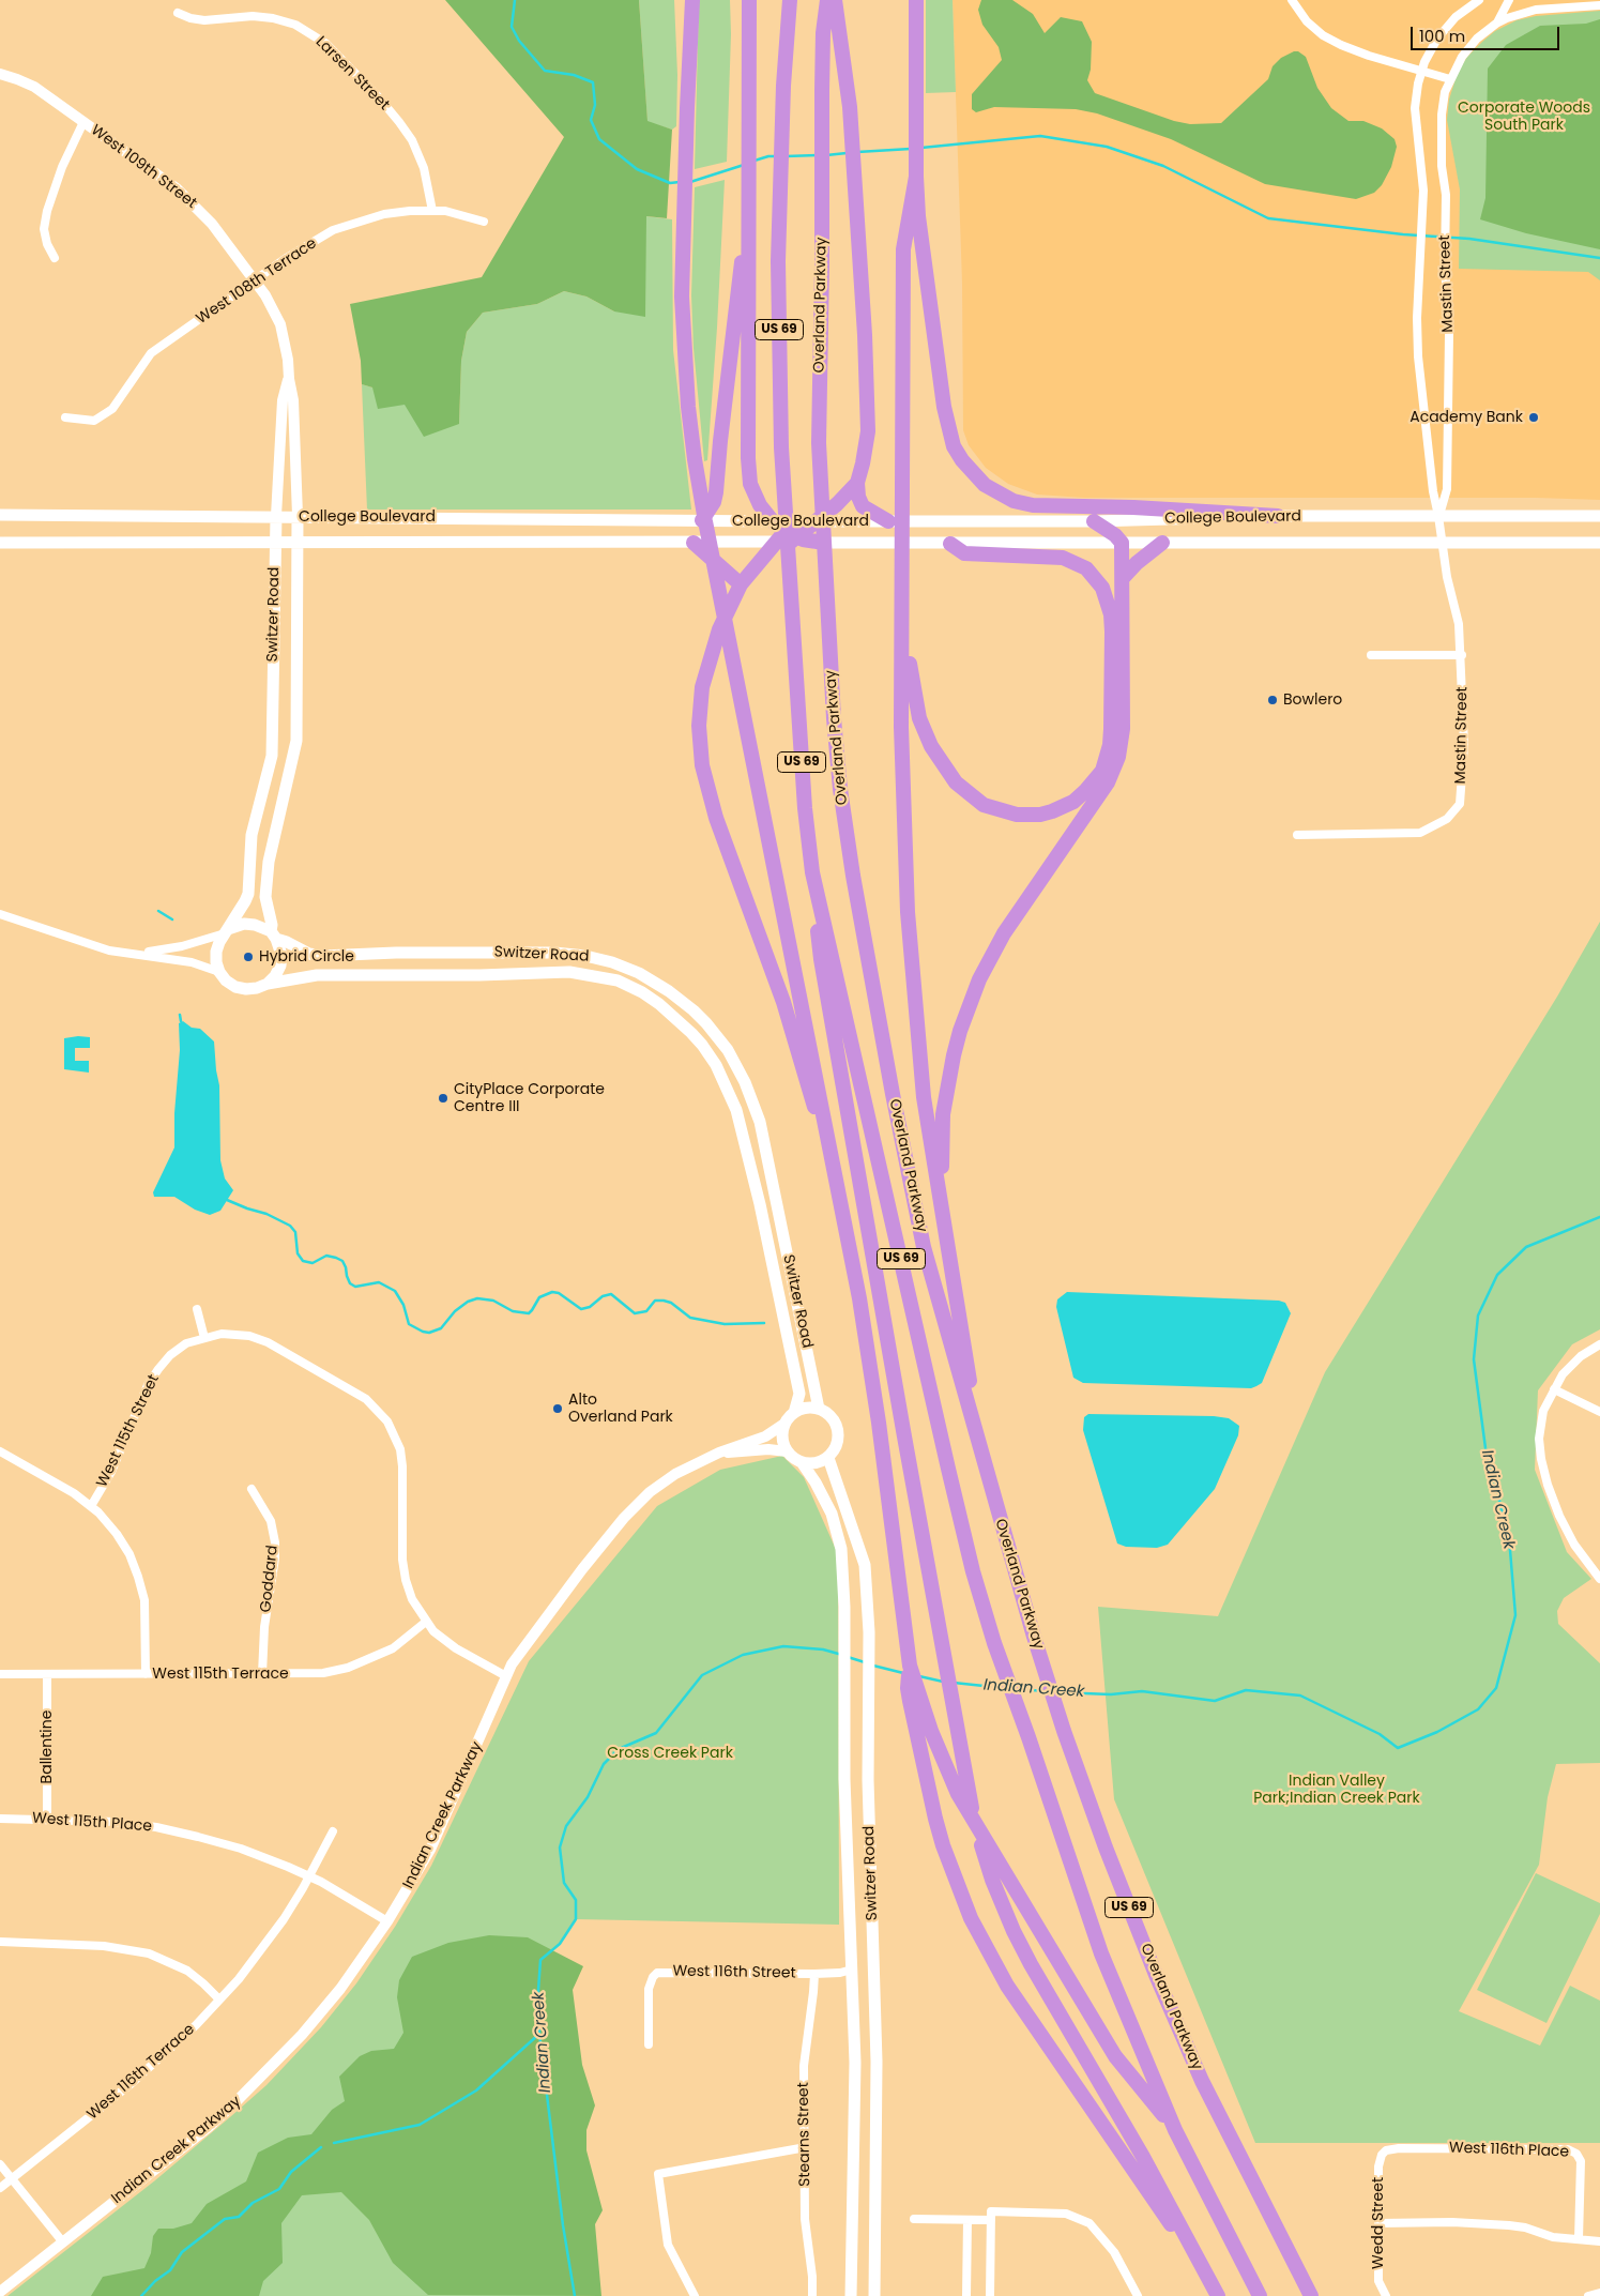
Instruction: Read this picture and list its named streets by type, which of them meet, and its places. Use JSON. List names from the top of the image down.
{
  "streets": {
    "highway": ["Overland Parkway", "US 69"],
    "main road": ["College Boulevard", "Switzer Road"],
    "street": [
      "Larsen Street",
      "West 109th Street",
      "West 108th Terrace",
      "Mastin Street",
      "West 115th Street",
      "Goddard",
      "West 115th Terrace",
      "Ballentine",
      "Indian Creek Parkway",
      "West 115th Place",
      "West 116th Street",
      "West 116th Terrace",
      "Stearns Street",
      "West 116th Place",
      "Wedd Street"
    ]
  },
  "crossings": [
    ["Larsen Street", "West 108th Terrace"],
    ["West 109th Street", "West 108th Terrace"],
    ["West 109th Street", "College Boulevard"],
    ["West 109th Street", "Switzer Road"],
    ["Mastin Street", "College Boulevard"],
    ["College Boulevard", "Switzer Road"],
    ["Switzer Road", "Indian Creek Parkway"],
    ["Switzer Road", "West 116th Street"],
    ["West 115th Street", "West 115th Terrace"],
    ["West 115th Street", "Indian Creek Parkway"],
    ["Goddard", "West 115th Terrace"],
    ["West 115th Terrace", "Ballentine"],
    ["Ballentine", "West 115th Place"],
    ["Indian Creek Parkway", "West 115th Place"],
    ["West 115th Place", "West 116th Terrace"],
    ["West 116th Street", "Stearns Street"],
    ["West 116th Place", "Wedd Street"]
  ],
  "water": ["Indian Creek"],
  "parks": ["Corporate Woods South Park", "Cross Creek Park", "Indian Valley Park;Indian Creek Park"],
  "places": [
    "Academy Bank",
    "Bowlero",
    "Hybrid Circle",
    "CityPlace Corporate Centre III",
    "Alto Overland Park"
  ],
  "scale_bar": "100 m"
}
